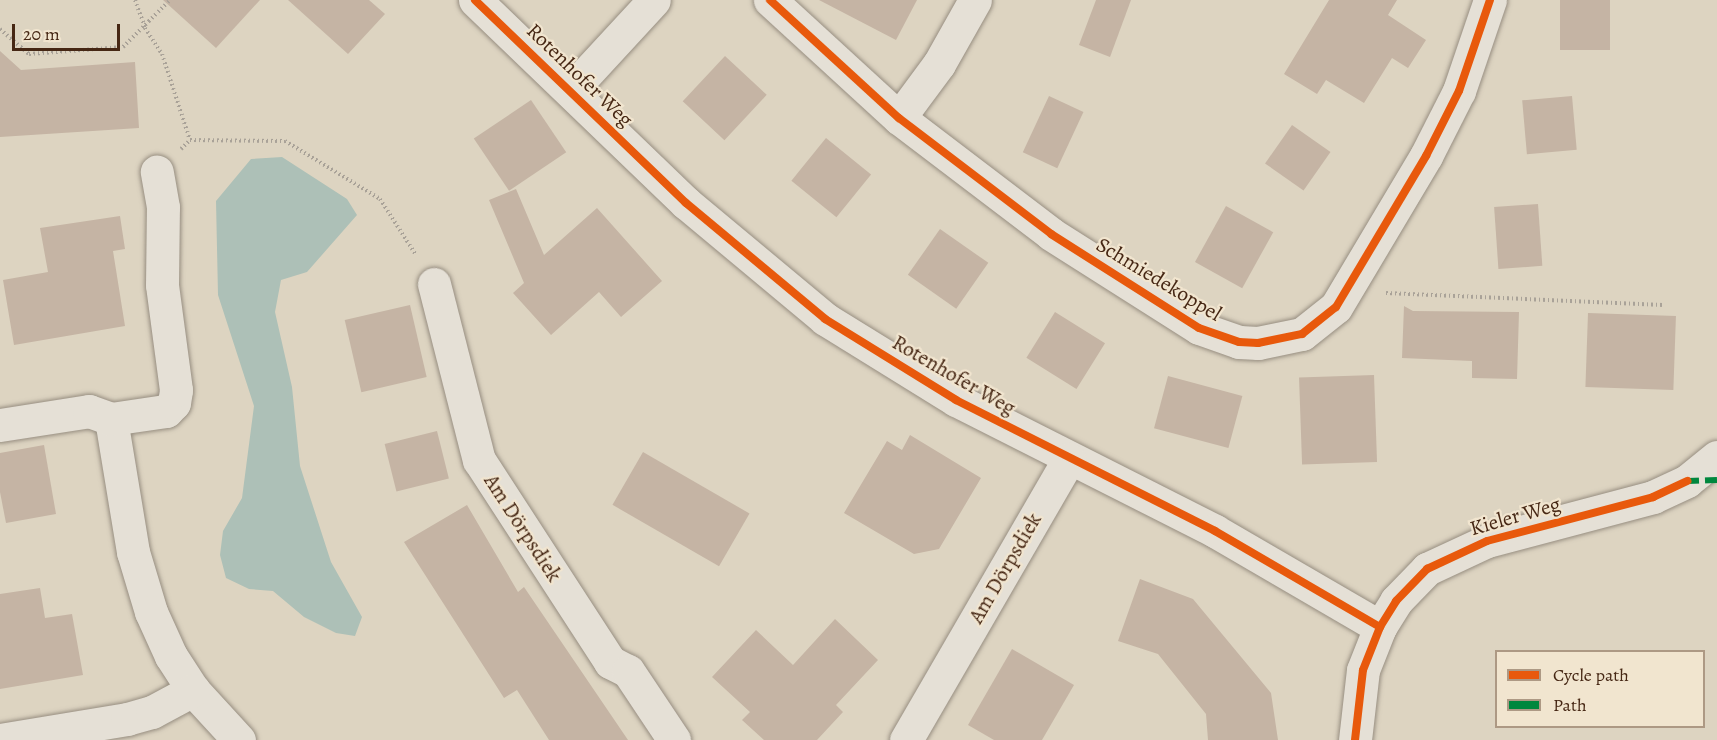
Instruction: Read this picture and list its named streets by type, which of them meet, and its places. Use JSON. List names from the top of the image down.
{
  "streets": {
    "street": [
      "Rotenhofer Weg",
      "Schmiedekoppel",
      "Kieler Weg",
      "Am Dörpsdiek"
    ]
  },
  "crossings": [
    ["Rotenhofer Weg", "Kieler Weg"],
    ["Rotenhofer Weg", "Am Dörpsdiek"]
  ],
  "legend": ["Cycle path", "Path"],
  "scale_bar": "20 m"
}
